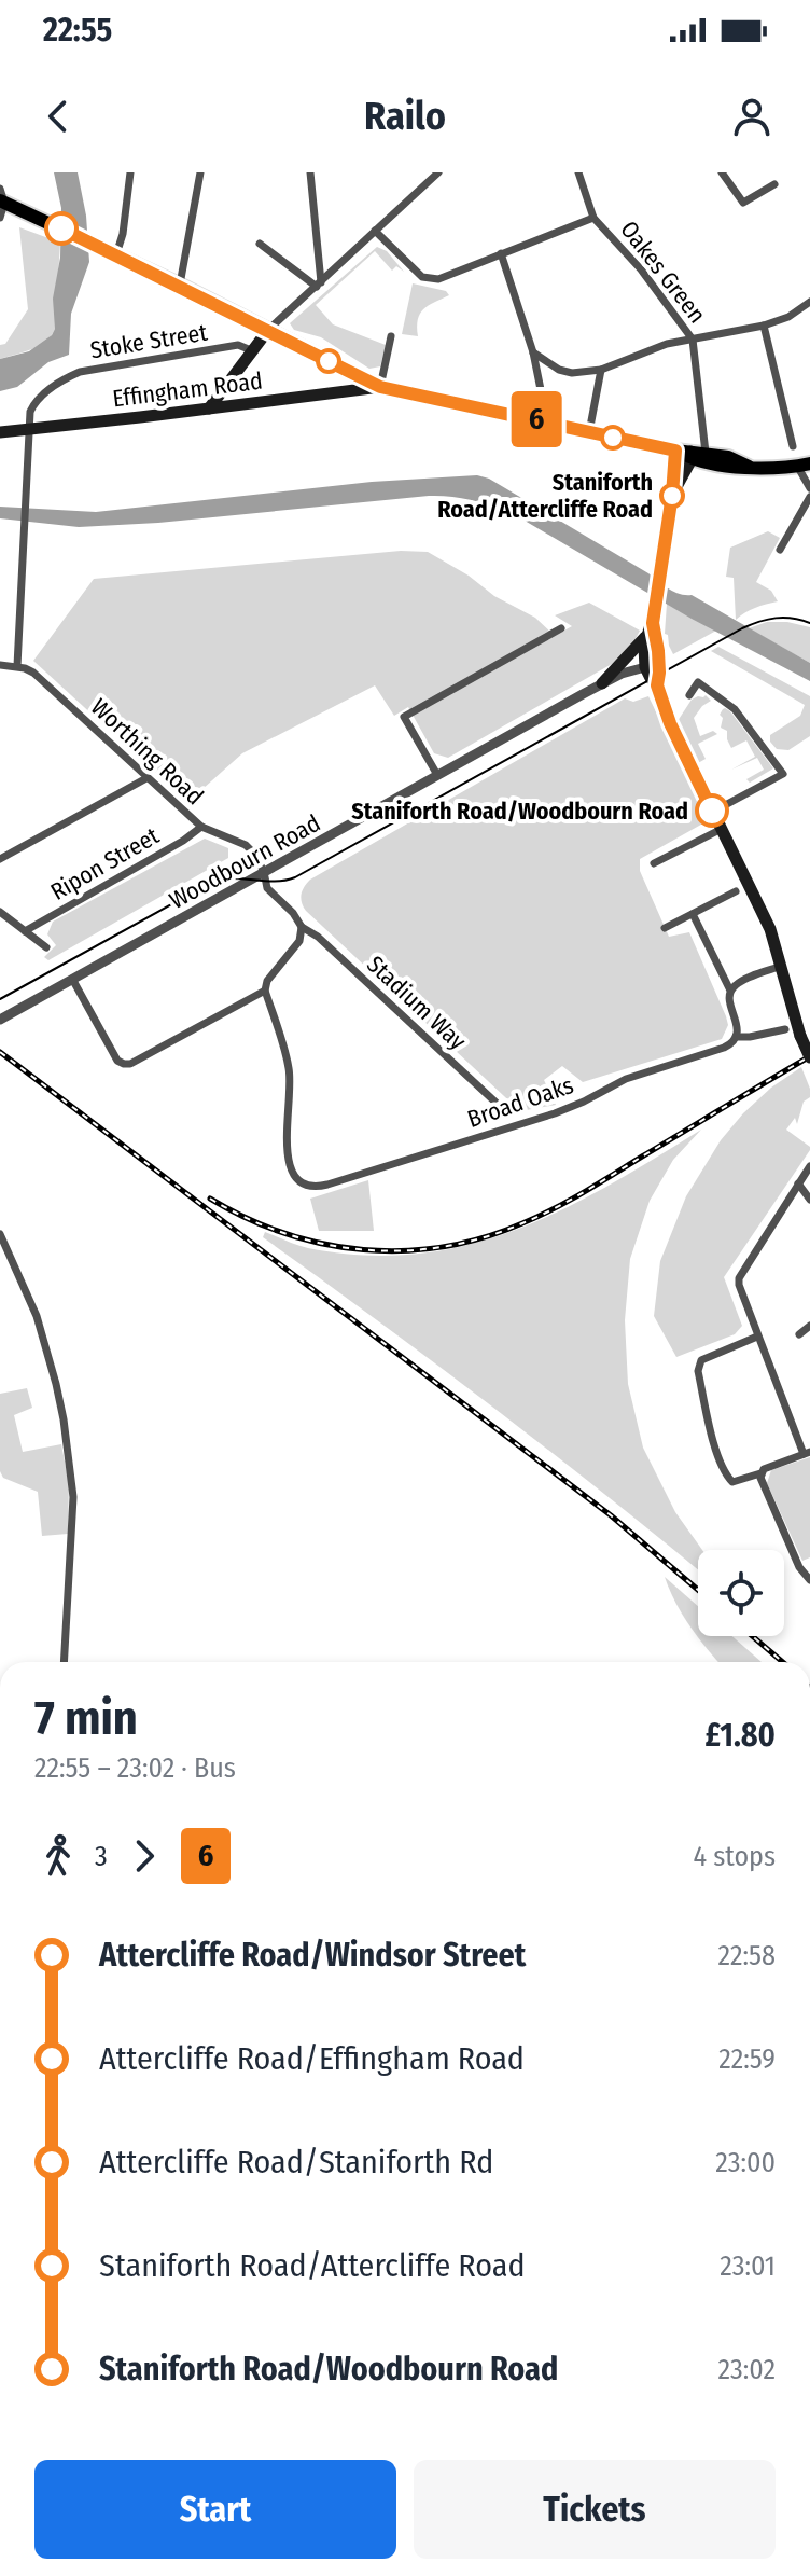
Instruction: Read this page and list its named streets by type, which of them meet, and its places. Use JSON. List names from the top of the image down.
{
  "streets": {
    "main road": ["Effingham Road"],
    "street": [
      "Oakes Green",
      "Stoke Street",
      "Worthing Road",
      "Woodbourn Road",
      "Ripon Street",
      "Stadium Way",
      "Broad Oaks"
    ]
  },
  "crossings": [
    ["Stoke Street", "Effingham Road"],
    ["Worthing Road", "Woodbourn Road"],
    ["Worthing Road", "Ripon Street"],
    ["Worthing Road", "Stadium Way"]
  ],
  "places": ["Staniforth Road/Attercliffe Road", "Staniforth Road/Woodbourn Road"],
  "lines": ["bus line 6"],
  "page": {
    "status": "22:55",
    "header": "Railo",
    "on_map": "6",
    "heading": ["7 min", "22:55 – 23:02 · Bus", "£1.80"],
    "legs": ["3", "6", "4 stops"],
    "list": [
      {
        "name": "Attercliffe Road/Windsor Street",
        "value": "22:58"
      },
      {
        "name": "Attercliffe Road/Effingham Road",
        "value": "22:59"
      },
      {
        "name": "Attercliffe Road/Staniforth Rd",
        "value": "23:00"
      },
      {
        "name": "Staniforth Road/Attercliffe Road",
        "value": "23:01"
      },
      {
        "name": "Staniforth Road/Woodbourn Road",
        "value": "23:02"
      }
    ],
    "buttons": ["Start", "Tickets"]
  }
}
